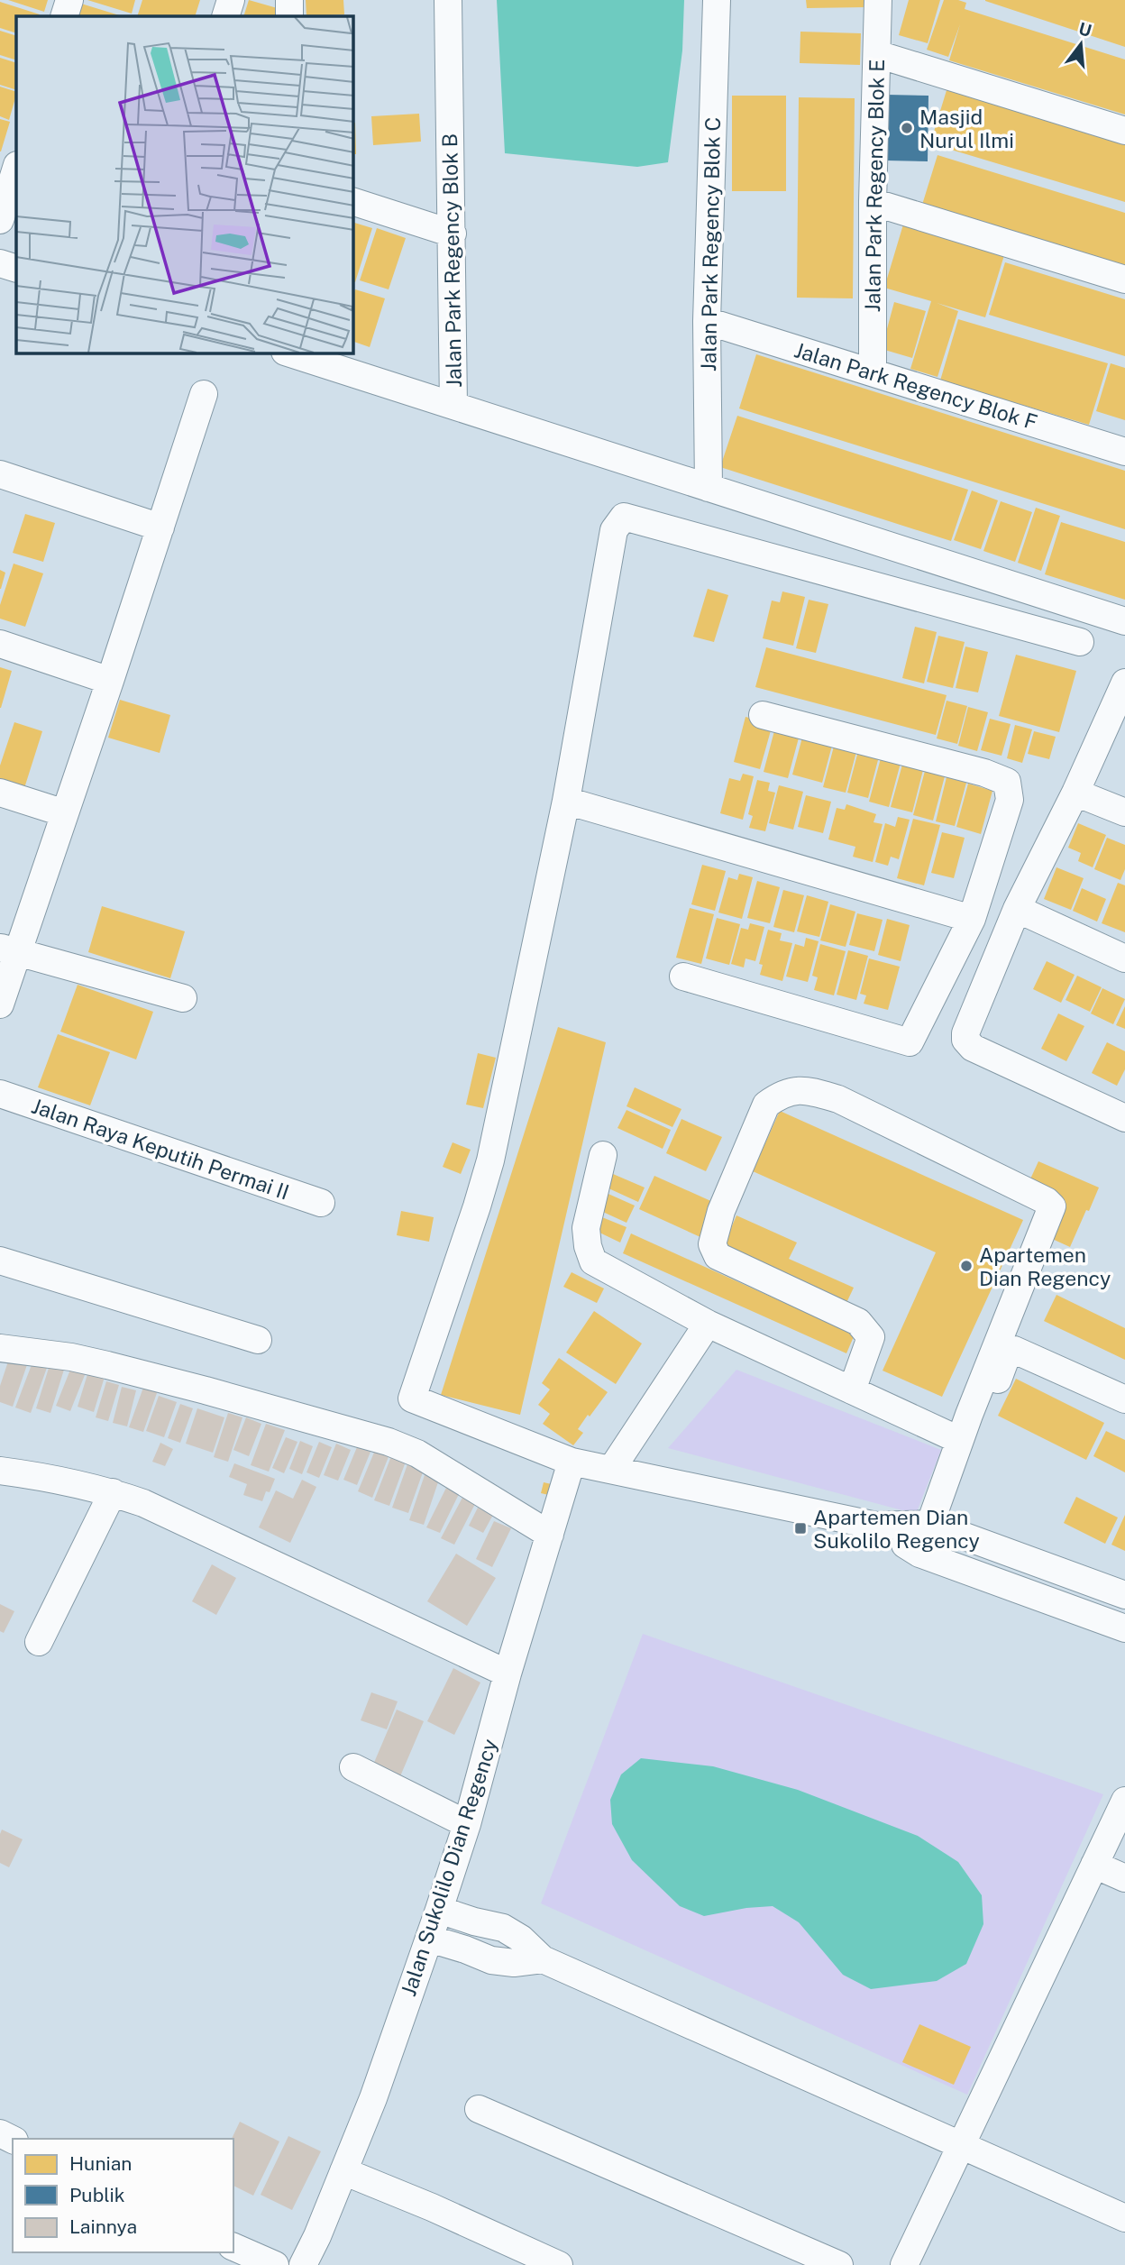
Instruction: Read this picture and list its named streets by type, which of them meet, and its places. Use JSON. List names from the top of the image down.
{
  "streets": {
    "street": [
      "Jalan Park Regency Blok E",
      "Jalan Park Regency Blok C",
      "Jalan Park Regency Blok B",
      "Jalan Park Regency Blok F",
      "Jalan Raya Keputih Permai II",
      "Jalan Sukolilo Dian Regency"
    ]
  },
  "crossings": [
    ["Jalan Park Regency Blok E", "Jalan Park Regency Blok F"],
    ["Jalan Park Regency Blok C", "Jalan Park Regency Blok B"],
    ["Jalan Park Regency Blok C", "Jalan Park Regency Blok F"]
  ],
  "places": {
    "other": ["Masjid Nurul Ilmi", "Apartemen Dian Regency"],
    "transit": ["Apartemen Dian Sukolilo Regency"]
  },
  "legend": ["Hunian", "Publik", "Lainnya"],
  "north": "top"
}
